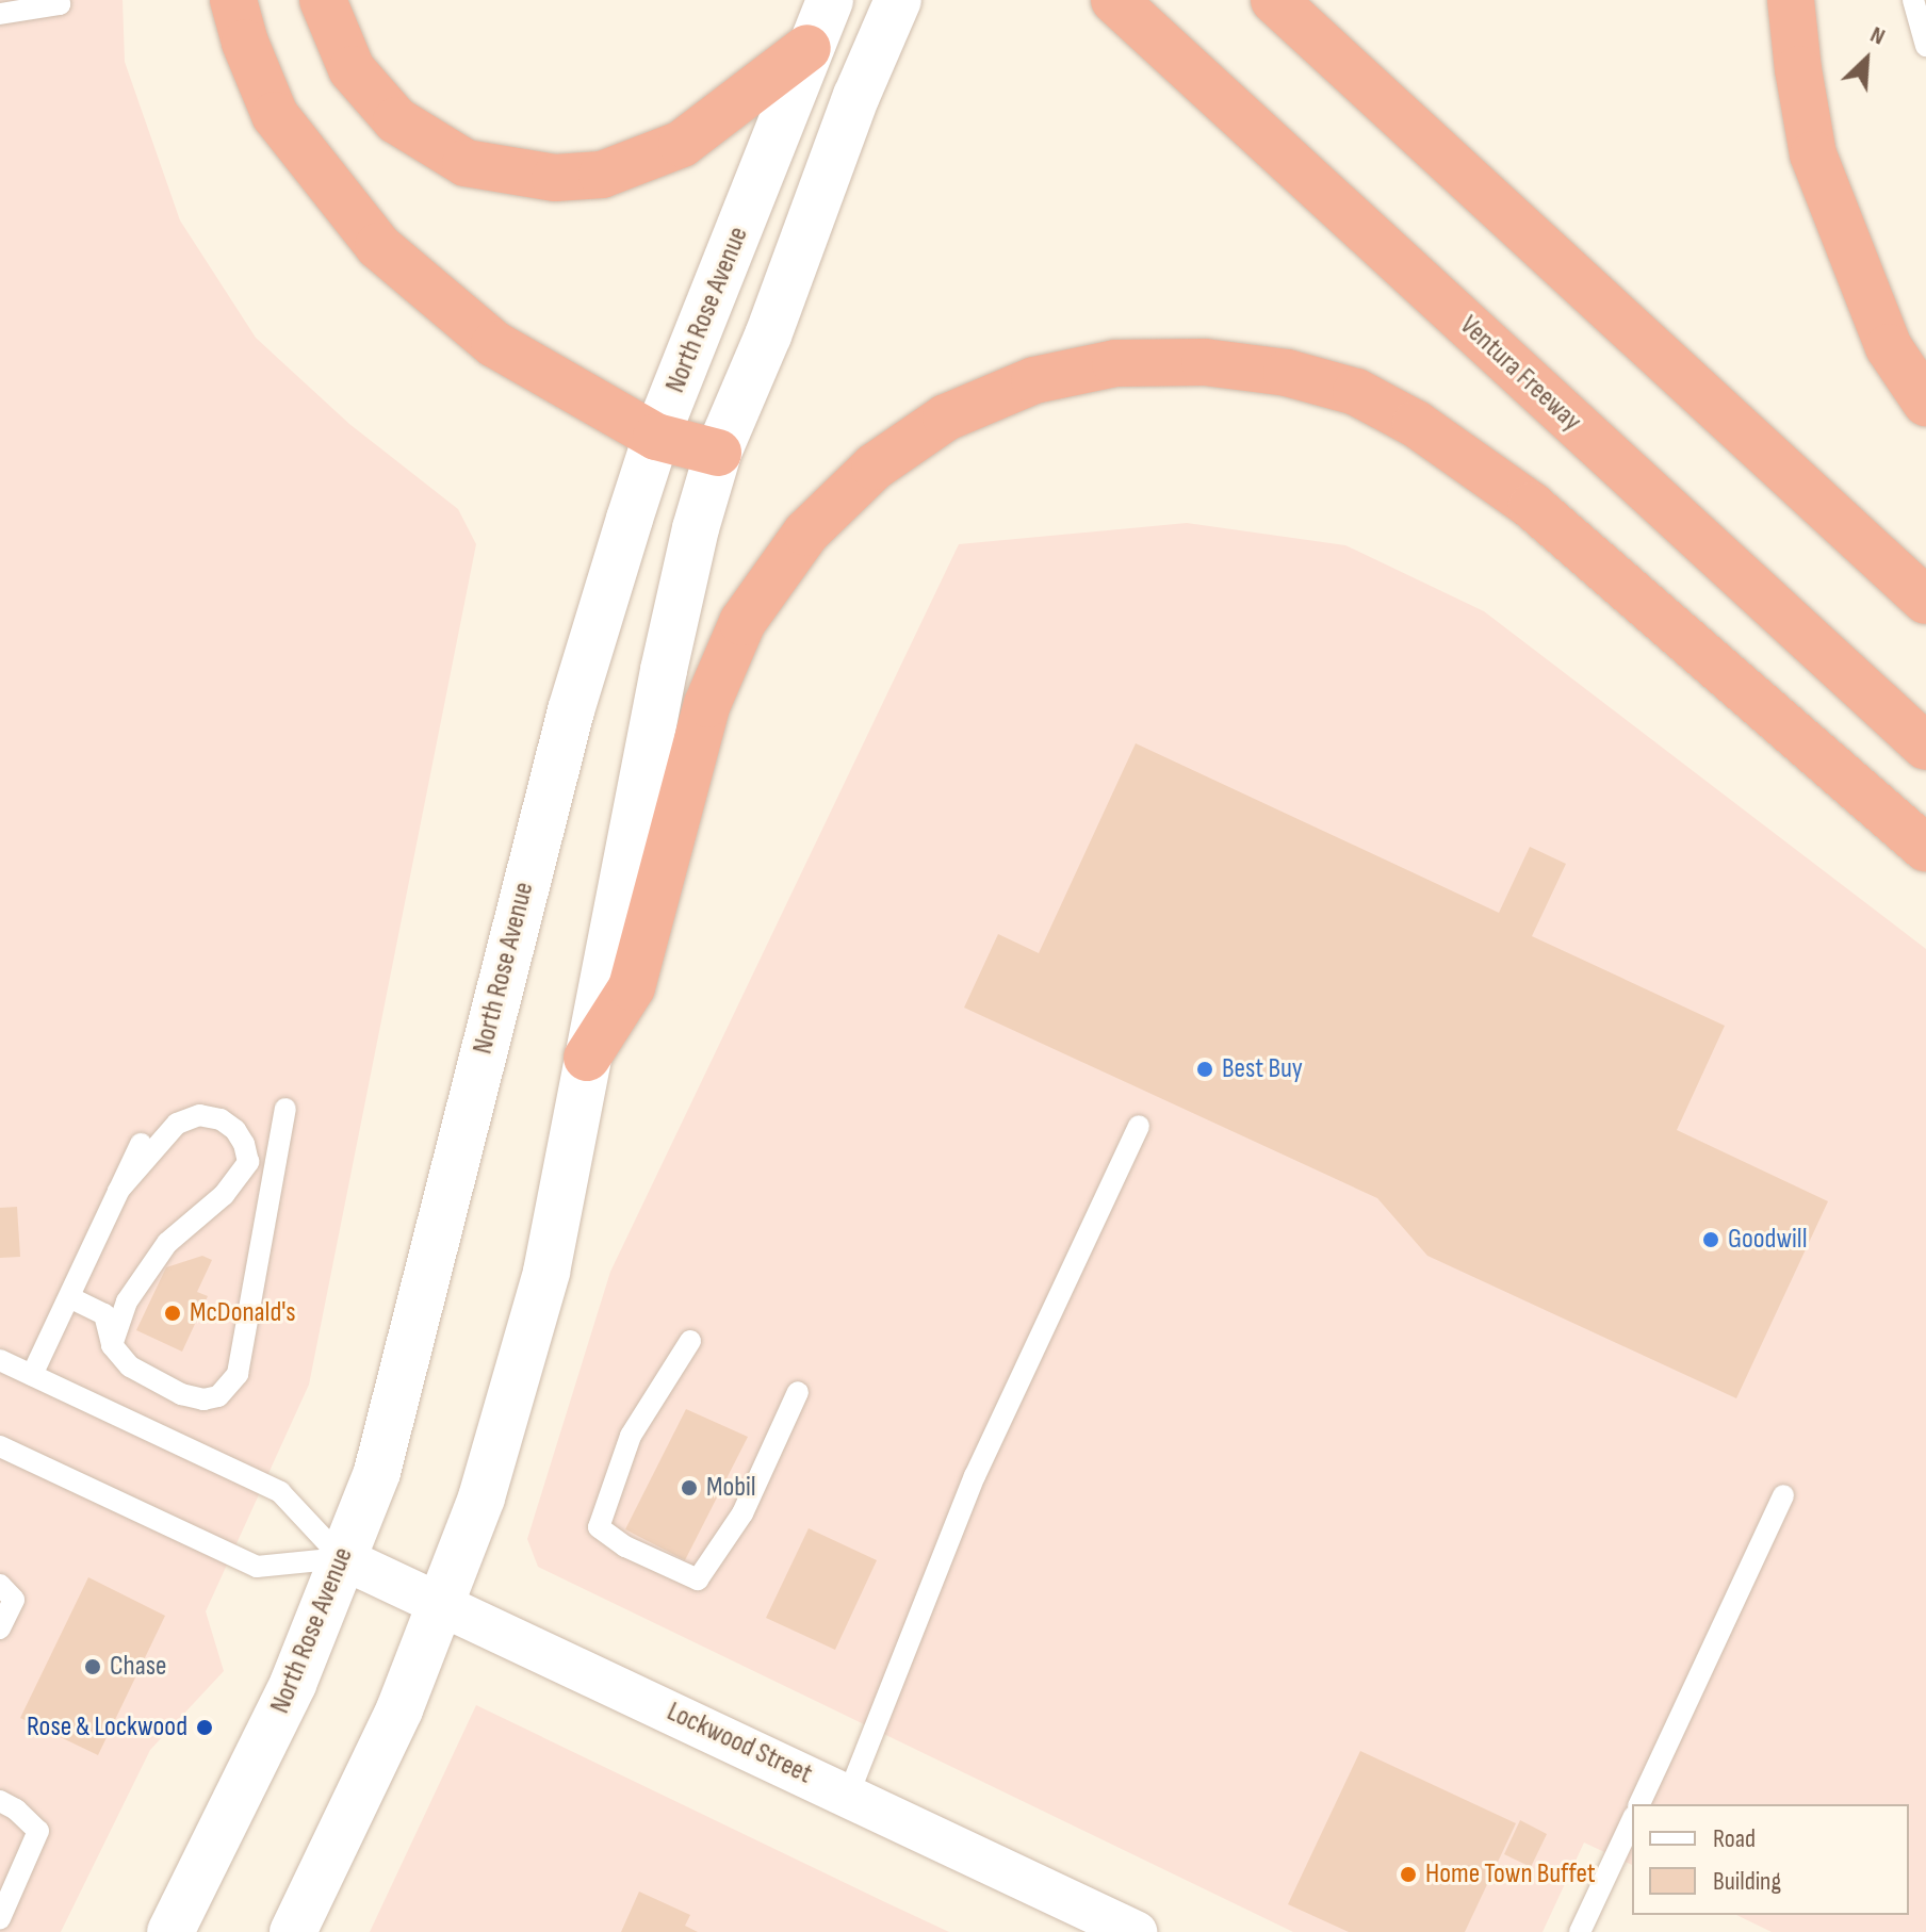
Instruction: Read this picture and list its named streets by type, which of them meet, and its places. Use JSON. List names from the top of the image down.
{
  "streets": {
    "highway": ["Ventura Freeway"],
    "main road": ["North Rose Avenue"],
    "street": ["Lockwood Street"]
  },
  "crossings": [
    ["North Rose Avenue", "Lockwood Street"]
  ],
  "places": [
    "Best Buy",
    "Goodwill",
    "McDonald's",
    "Mobil",
    "Chase",
    "Rose & Lockwood",
    "Home Town Buffet"
  ],
  "legend": ["Road", "Building"],
  "north": "top right"
}
